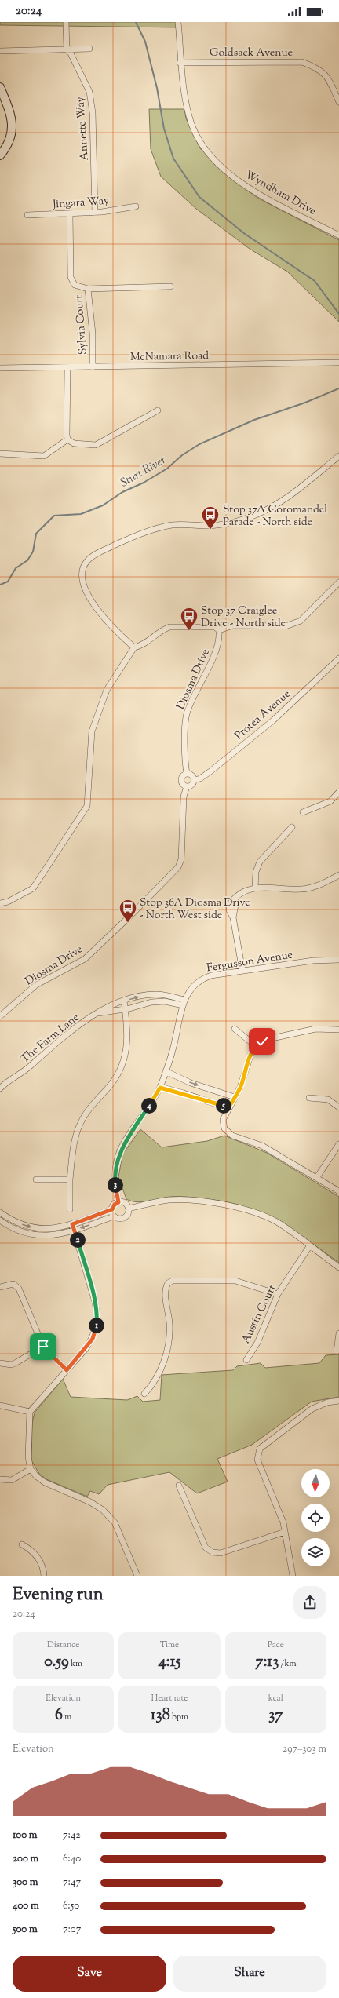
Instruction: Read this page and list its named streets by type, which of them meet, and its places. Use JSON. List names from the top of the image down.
{
  "streets": {
    "street": [
      "Goldsack Avenue",
      "Annette Way",
      "Wyndham Drive",
      "Jingara Way",
      "Sylvia Court",
      "McNamara Road",
      "Diosma Drive",
      "Protea Avenue",
      "Fergusson Avenue",
      "The Farm Lane",
      "Austin Court"
    ]
  },
  "crossings": [
    ["Goldsack Avenue", "Wyndham Drive"],
    ["Annette Way", "Jingara Way"],
    ["Sylvia Court", "McNamara Road"],
    ["Diosma Drive", "Protea Avenue"],
    ["Fergusson Avenue", "The Farm Lane"]
  ],
  "water": ["Sturt River"],
  "places": {
    "bus stop": ["Stop 37A Coromandel Parade - North side", "Stop 37 Craiglee Drive - North side", "Stop 36A Diosma Drive - North West side"]
  },
  "north": "bottom",
  "page": {
    "status": "20:24",
    "pins": [
      "4",
      "5",
      "3",
      "2",
      "1"
    ],
    "heading": ["Evening run", "20:24"],
    "stats": [
      ["Distance", "0.59 km"],
      ["Time", "4:15"],
      ["Pace", "7:13 /km"],
      ["Elevation", "6 m"],
      ["Heart rate", "138 bpm"],
      ["kcal", "37"]
    ],
    "chart": ["Elevation", "297–303 m"],
    "list": [
      {
        "name": "100 m",
        "note": "7:42"
      },
      {
        "name": "200 m",
        "note": "6:40"
      },
      {
        "name": "300 m",
        "note": "7:47"
      },
      {
        "name": "400 m",
        "note": "6:50"
      },
      {
        "name": "500 m",
        "note": "7:07"
      }
    ],
    "buttons": ["Save", "Share"]
  }
}
